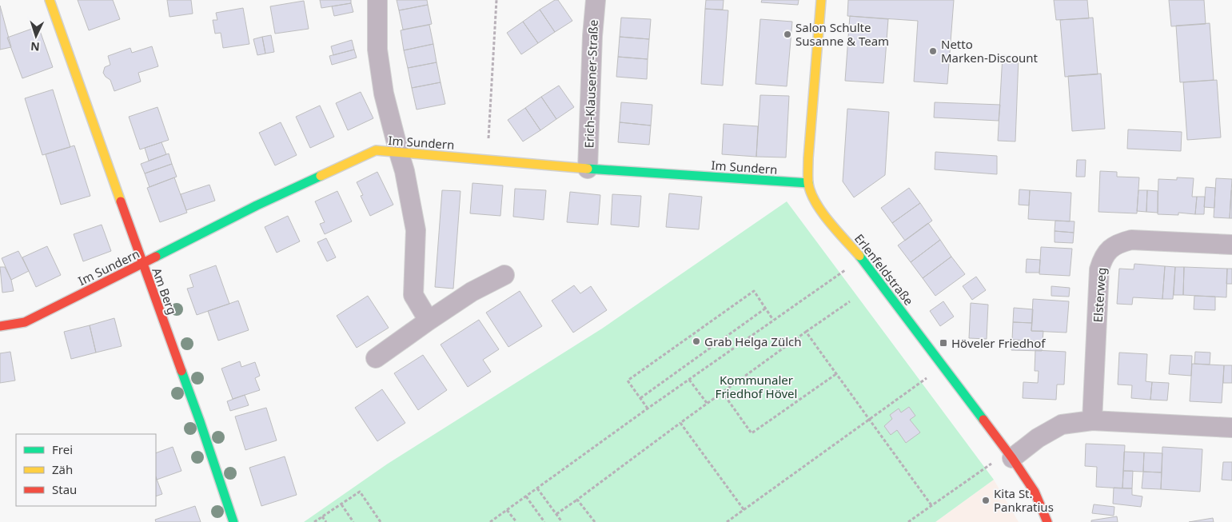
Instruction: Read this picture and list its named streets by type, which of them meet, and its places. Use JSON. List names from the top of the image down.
{
  "streets": {
    "street": [
      "Erich-Klausener-Straße",
      "Im Sundern",
      "Erlenfeldstraße",
      "Am Berg",
      "Elsterweg"
    ]
  },
  "crossings": [
    ["Erich-Klausener-Straße", "Im Sundern"],
    ["Im Sundern", "Erlenfeldstraße"],
    ["Im Sundern", "Am Berg"]
  ],
  "parks": ["Kommunaler Friedhof Hövel"],
  "places": {
    "other": [
      "Salon Schulte Susanne & Team",
      "Netto Marken-Discount",
      "Grab Helga Zülch",
      "Kita St. Pankratius"
    ],
    "transit": ["Höveler Friedhof"]
  },
  "legend": ["Frei", "Zäh", "Stau"],
  "north": "bottom"
}
